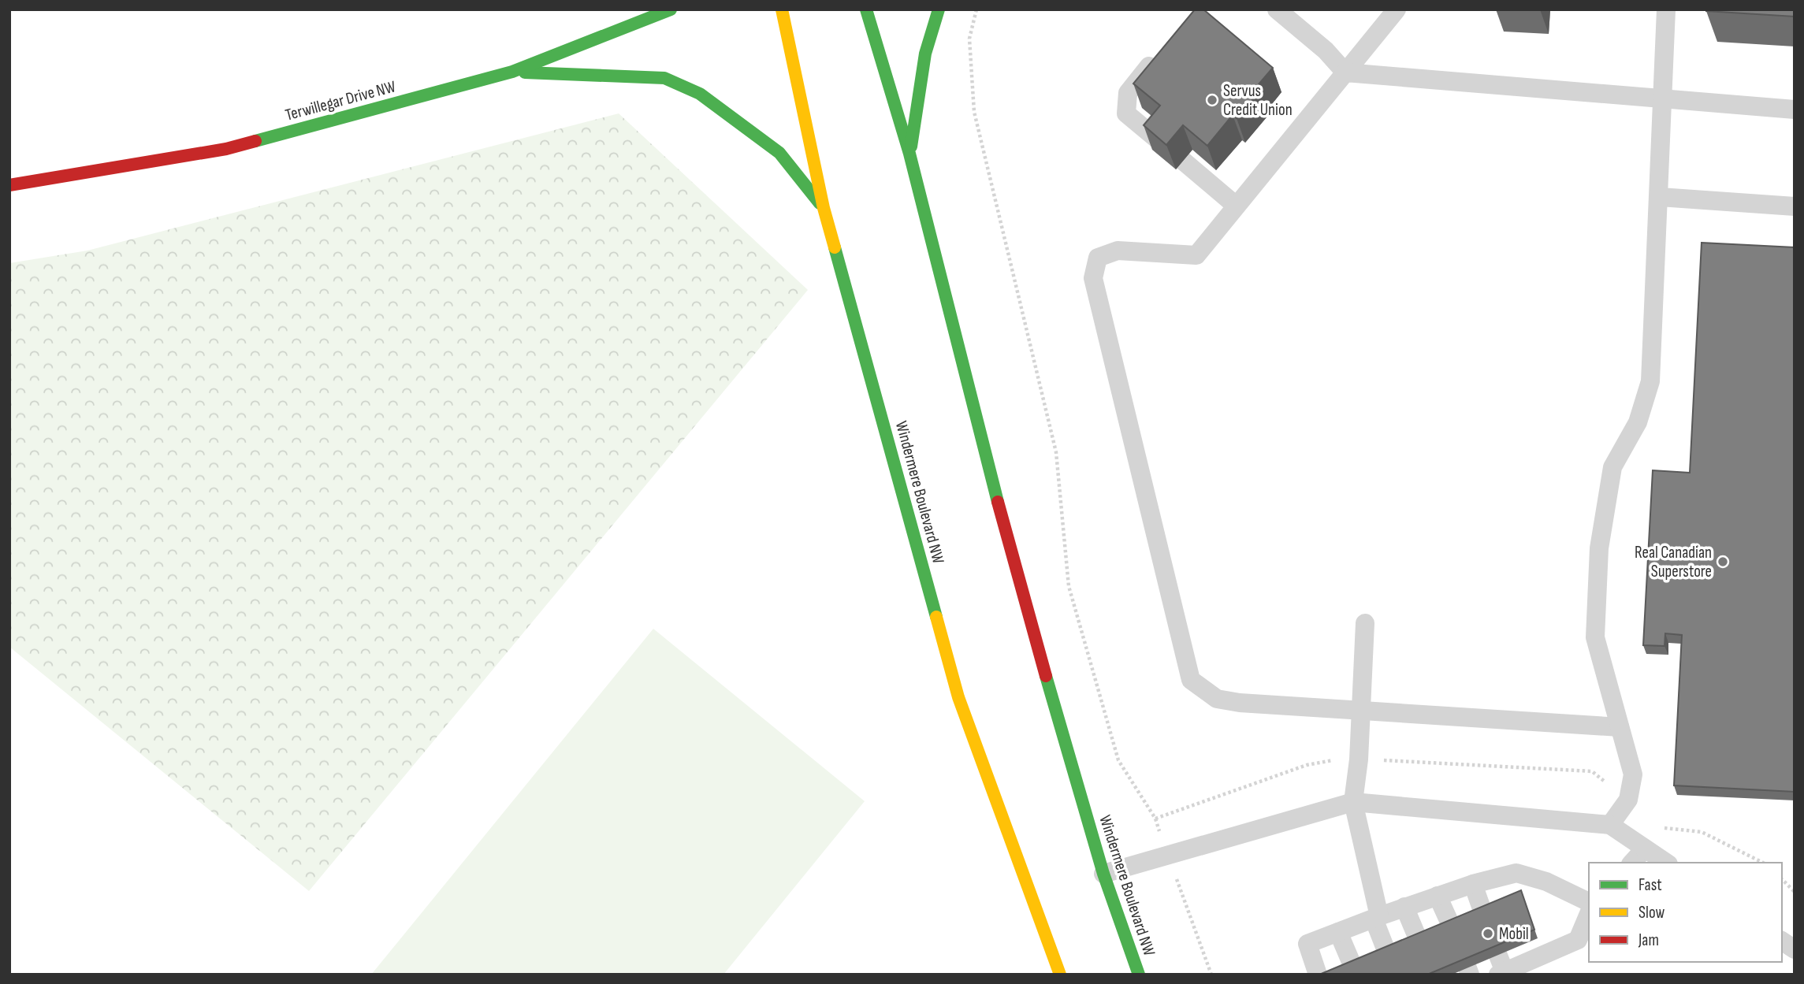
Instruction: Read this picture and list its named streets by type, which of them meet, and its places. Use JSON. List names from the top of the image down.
{
  "streets": {
    "street": ["Terwillegar Drive NW", "Windermere Boulevard NW"]
  },
  "places": ["Servus Credit Union", "Real Canadian Superstore", "Mobil"],
  "legend": ["Fast", "Slow", "Jam"]
}
